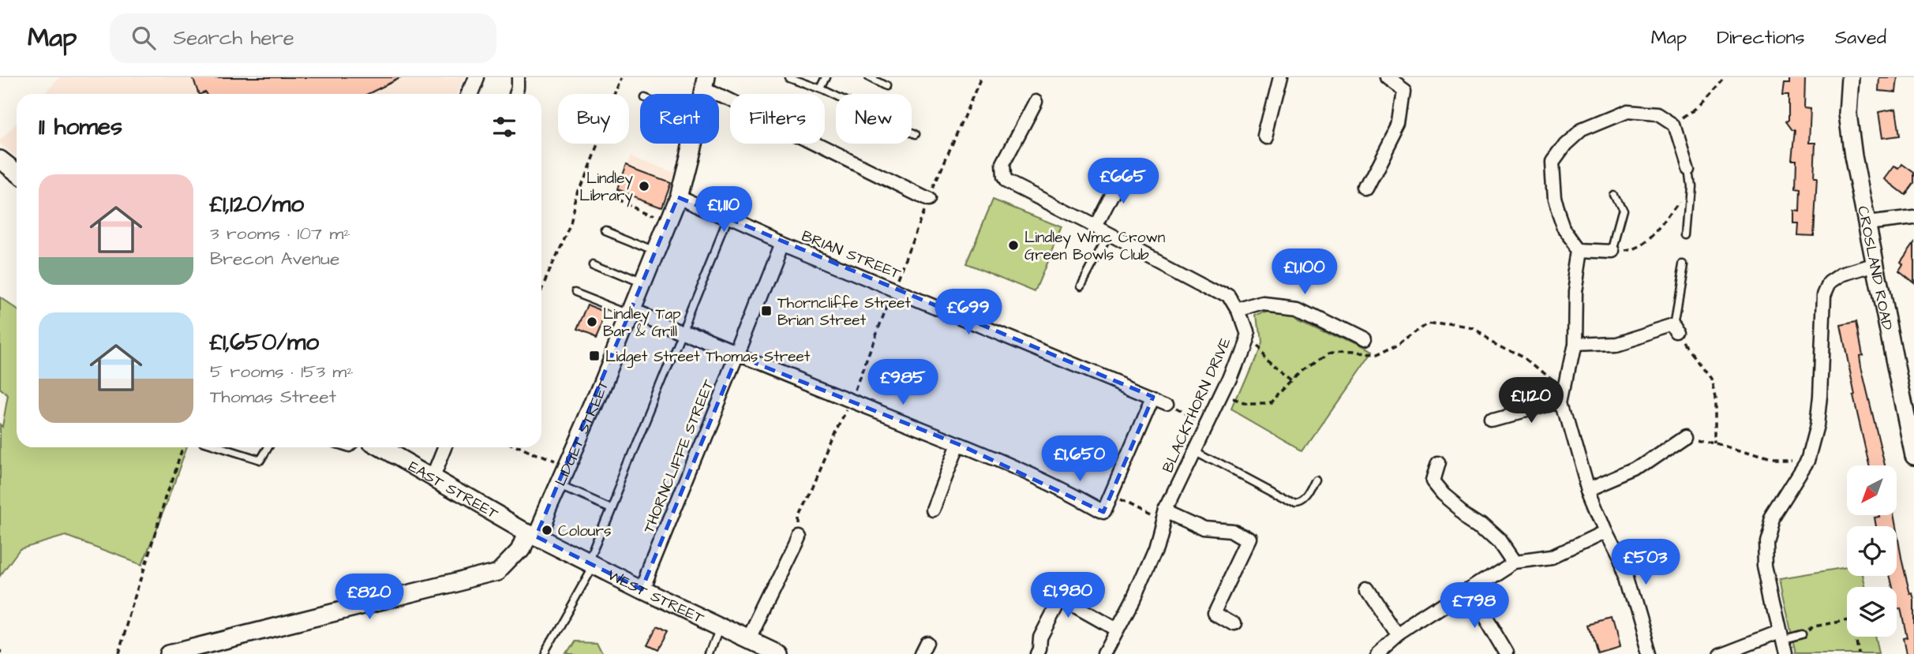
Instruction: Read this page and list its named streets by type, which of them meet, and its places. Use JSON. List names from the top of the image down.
{
  "streets": {
    "street": [
      "BRIAN STREET",
      "CROSLAND ROAD",
      "BLACKTHORN DRIVE",
      "LIDGET STREET",
      "THORNCLIFFE STREET",
      "EAST STREET",
      "WEST STREET"
    ]
  },
  "crossings": [
    ["BRIAN STREET", "LIDGET STREET"],
    ["BRIAN STREET", "THORNCLIFFE STREET"],
    ["LIDGET STREET", "EAST STREET"],
    ["LIDGET STREET", "WEST STREET"],
    ["THORNCLIFFE STREET", "WEST STREET"],
    ["EAST STREET", "WEST STREET"]
  ],
  "places": {
    "other": [
      "Lindley Library",
      "Lindley Wmc Crown Green Bowls Club",
      "Lindley Tap Bar & Grill",
      "Colours"
    ],
    "transit": ["Thorncliffe Street Brian Street", "Lidget Street Thomas Street"]
  },
  "north": "bottom left",
  "page": {
    "header": "Map",
    "search": "Search here",
    "nav": ["Map", "Directions", "Saved"],
    "chip": [
      "Buy",
      "Rent",
      "Filters",
      "New"
    ],
    "heading": "11 homes",
    "price": [
      "£665",
      "£1,110",
      "£1,100",
      "£699",
      "£985",
      "£1,120",
      "£1,650",
      "£503",
      "£1,980",
      "£820",
      "£798"
    ],
    "list": [
      {
        "name": "£1,120/mo",
        "note": "3 rooms · 107 m² · Brecon Avenue"
      },
      {
        "name": "£1,650/mo",
        "note": "5 rooms · 153 m² · Thomas Street"
      }
    ]
  }
}
